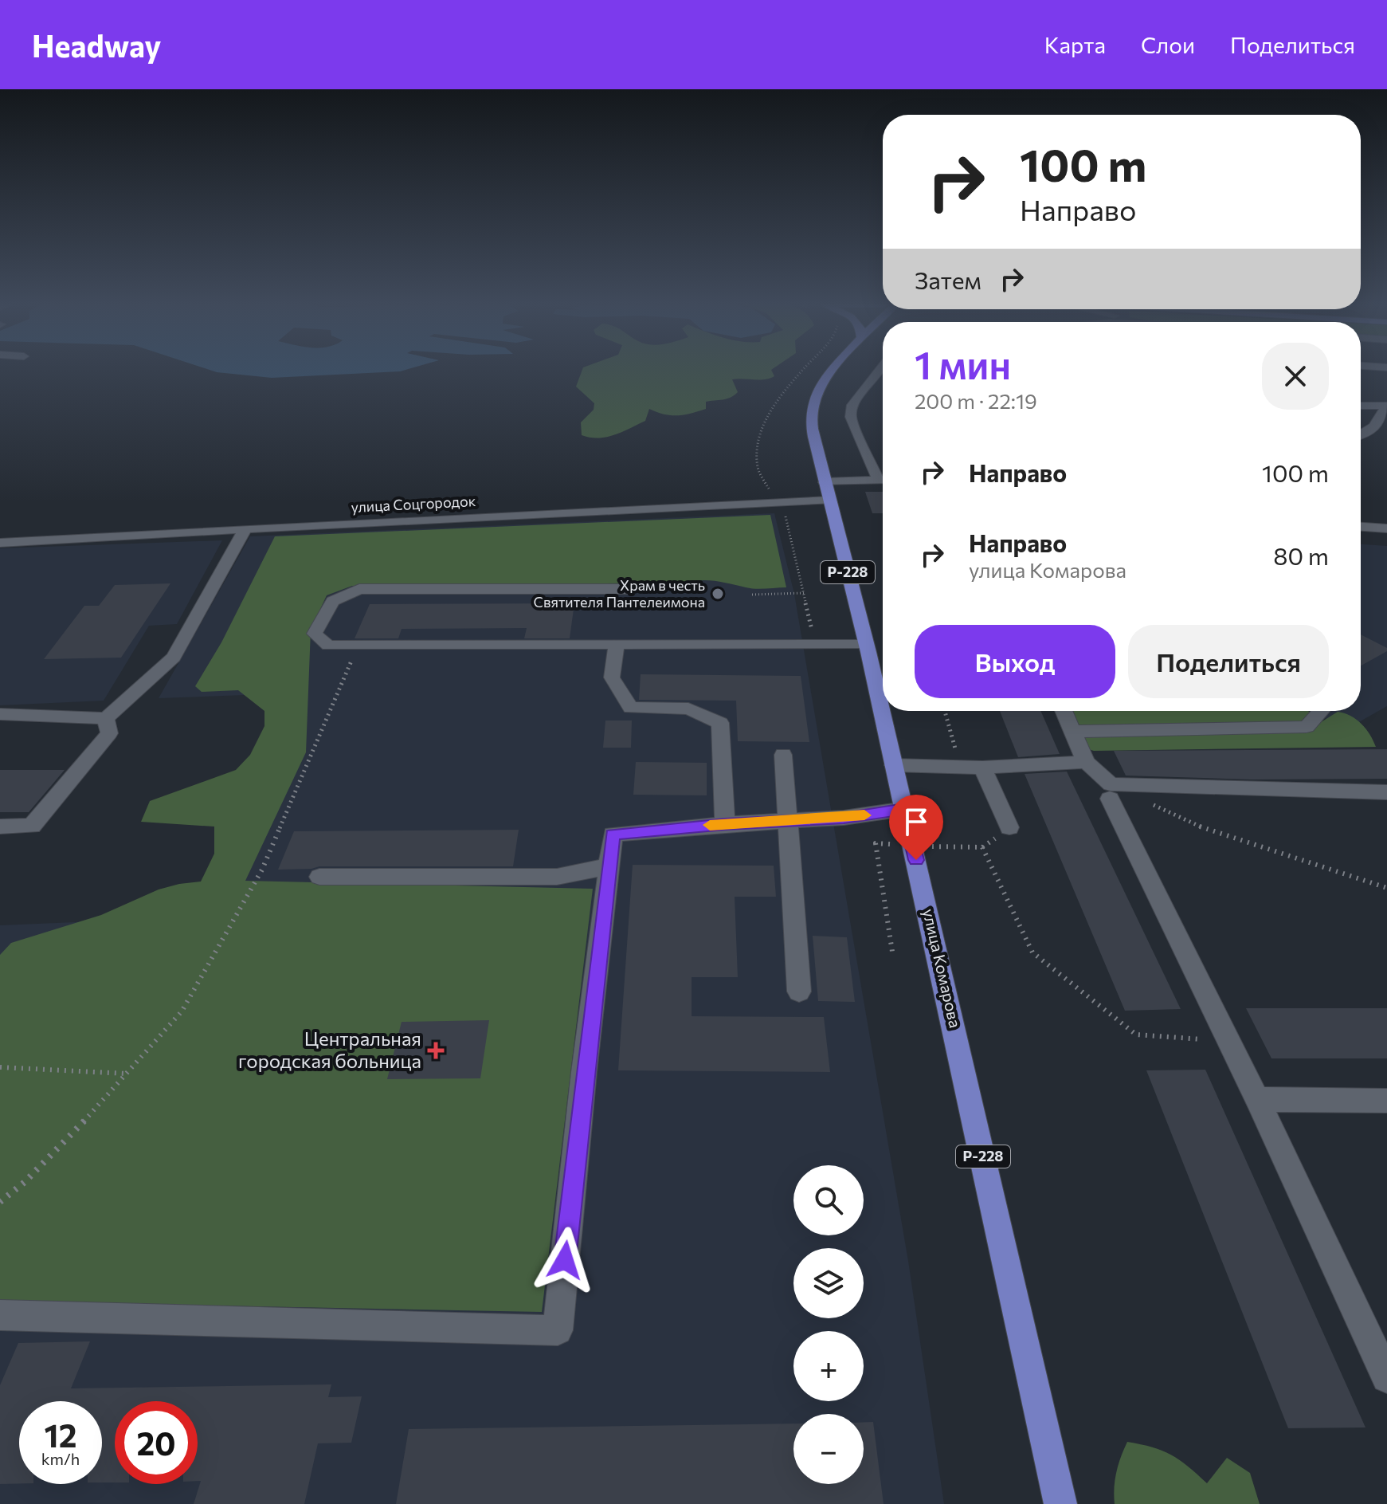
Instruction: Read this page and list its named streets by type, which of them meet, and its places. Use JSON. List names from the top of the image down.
{
  "streets": {
    "main road": ["Р-228", "улица Комарова"],
    "street": ["улица Соцгородок"]
  },
  "crossings": [
    ["улица Соцгородок", "улица Комарова"]
  ],
  "places": {
    "other": ["Храм в честь Святителя Пантелеимона"],
    "health": ["Центральная городская больница"]
  },
  "page": {
    "header": "Headway",
    "nav": ["Карта", "Слои", "Поделиться"],
    "turn": ["100 m", "Направо"],
    "then": "Затем",
    "heading": ["1 мин", "200 m · 22:19"],
    "list": [
      {
        "name": "Направо",
        "value": "100 m"
      },
      {
        "name": "Направо",
        "note": "улица Комарова",
        "value": "80 m"
      }
    ],
    "buttons": ["Выход", "Поделиться"],
    "map_buttons": ["+", "−"],
    "speed": "12 km/h",
    "limit": "20"
  }
}
